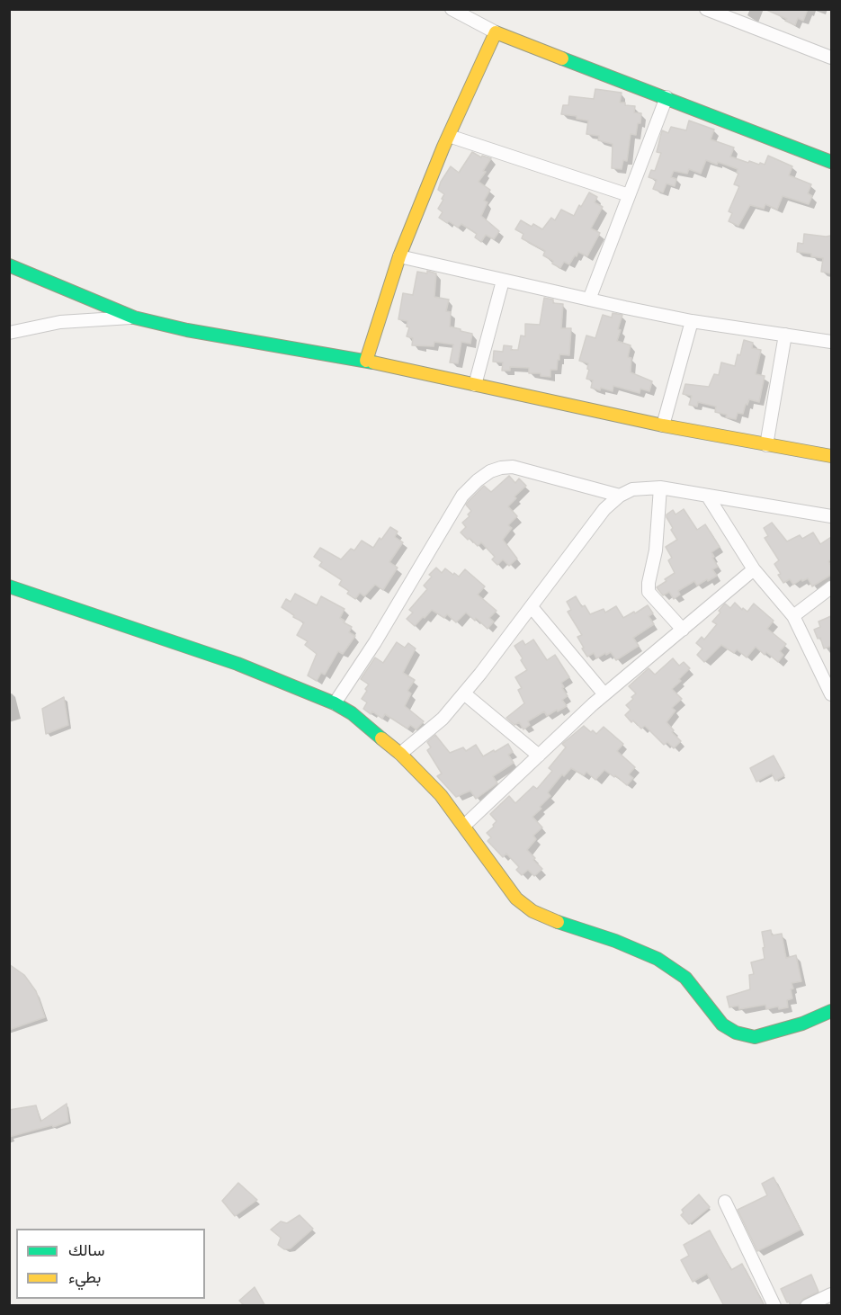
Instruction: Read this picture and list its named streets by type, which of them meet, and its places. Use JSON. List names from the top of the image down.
{
  "legend": ["سالك", "بطيء"]
}
